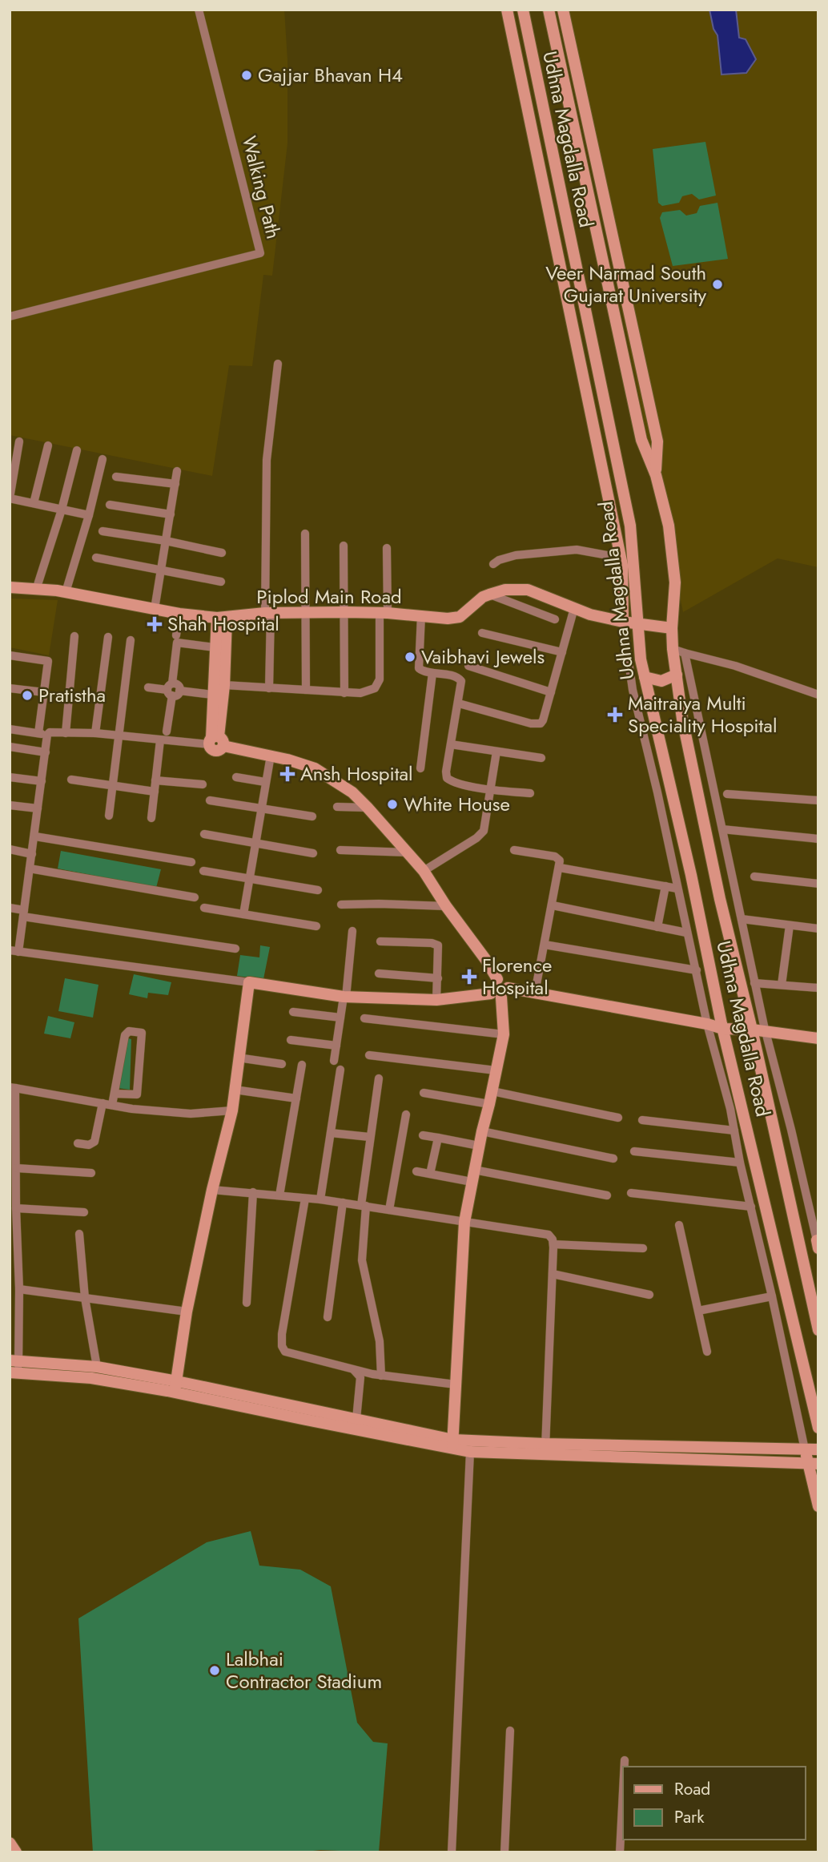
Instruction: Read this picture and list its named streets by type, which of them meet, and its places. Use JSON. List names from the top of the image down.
{
  "streets": {
    "street": ["Udhna Magdalla Road", "Walking Path", "Piplod Main Road"]
  },
  "crossings": [
    ["Udhna Magdalla Road", "Piplod Main Road"]
  ],
  "places": {
    "other": [
      "Gajjar Bhavan H4",
      "Veer Narmad South Gujarat University",
      "Vaibhavi Jewels",
      "Pratistha",
      "White House",
      "Lalbhai Contractor Stadium"
    ],
    "health": [
      "Shah Hospital",
      "Maitraiya Multi Speciality Hospital",
      "Ansh Hospital",
      "Florence Hospital"
    ]
  },
  "legend": ["Road", "Park"]
}
